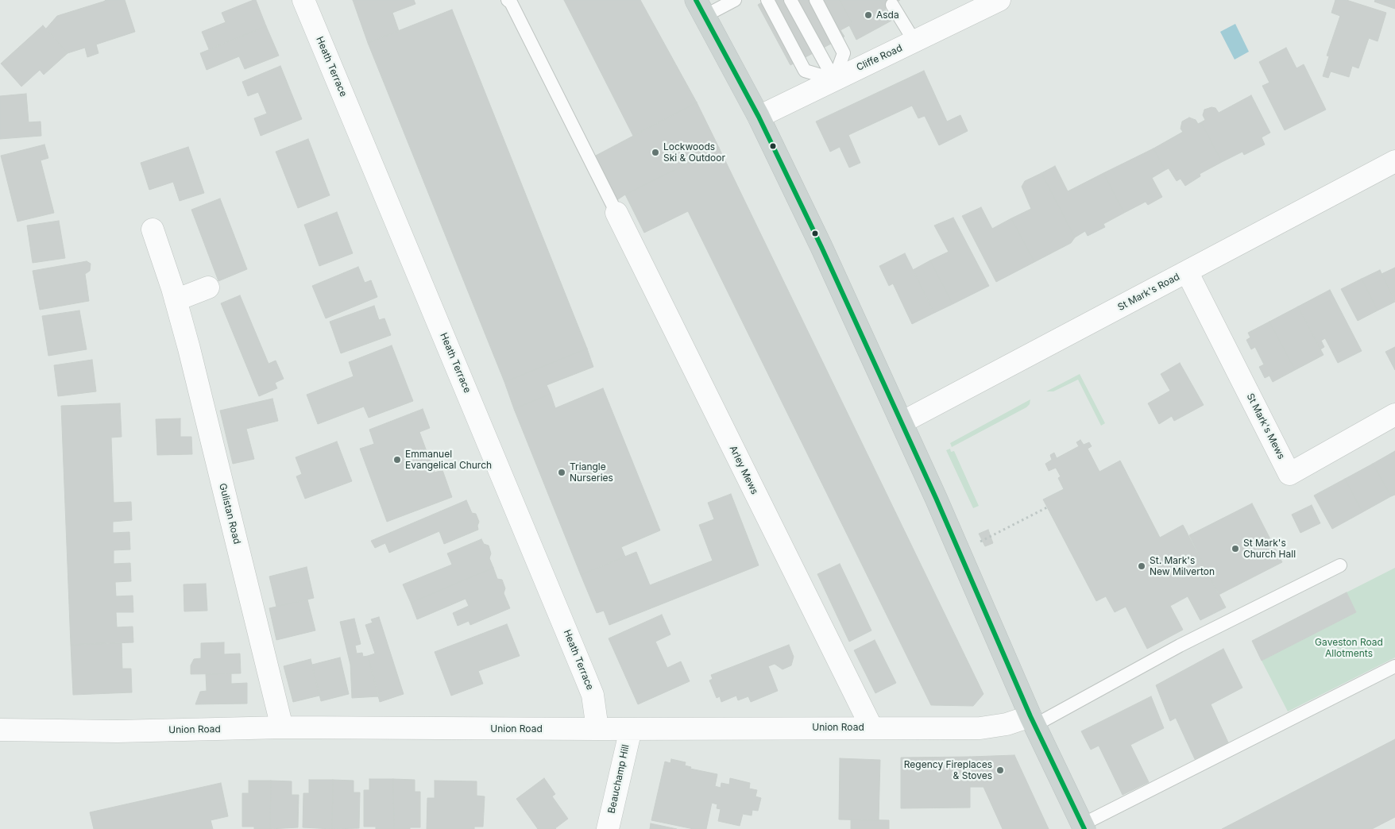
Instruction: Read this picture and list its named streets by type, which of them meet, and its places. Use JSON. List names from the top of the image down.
{
  "streets": {
    "street": [
      "Cliffe Road",
      "Heath Terrace",
      "St Mark's Road",
      "St Mark's Mews",
      "Arley Mews",
      "Gulistan Road",
      "Union Road",
      "Beauchamp Hill"
    ]
  },
  "crossings": [
    ["Heath Terrace", "Union Road"],
    ["St Mark's Road", "St Mark's Mews"],
    ["Arley Mews", "Union Road"],
    ["Gulistan Road", "Union Road"],
    ["Union Road", "Beauchamp Hill"]
  ],
  "parks": ["Gaveston Road Allotments"],
  "places": [
    "Asda",
    "Lockwoods Ski & Outdoor",
    "Emmanuel Evangelical Church",
    "Triangle Nurseries",
    "St Mark's Church Hall",
    "St. Mark's New Milverton",
    "Regency Fireplaces & Stoves"
  ]
}
